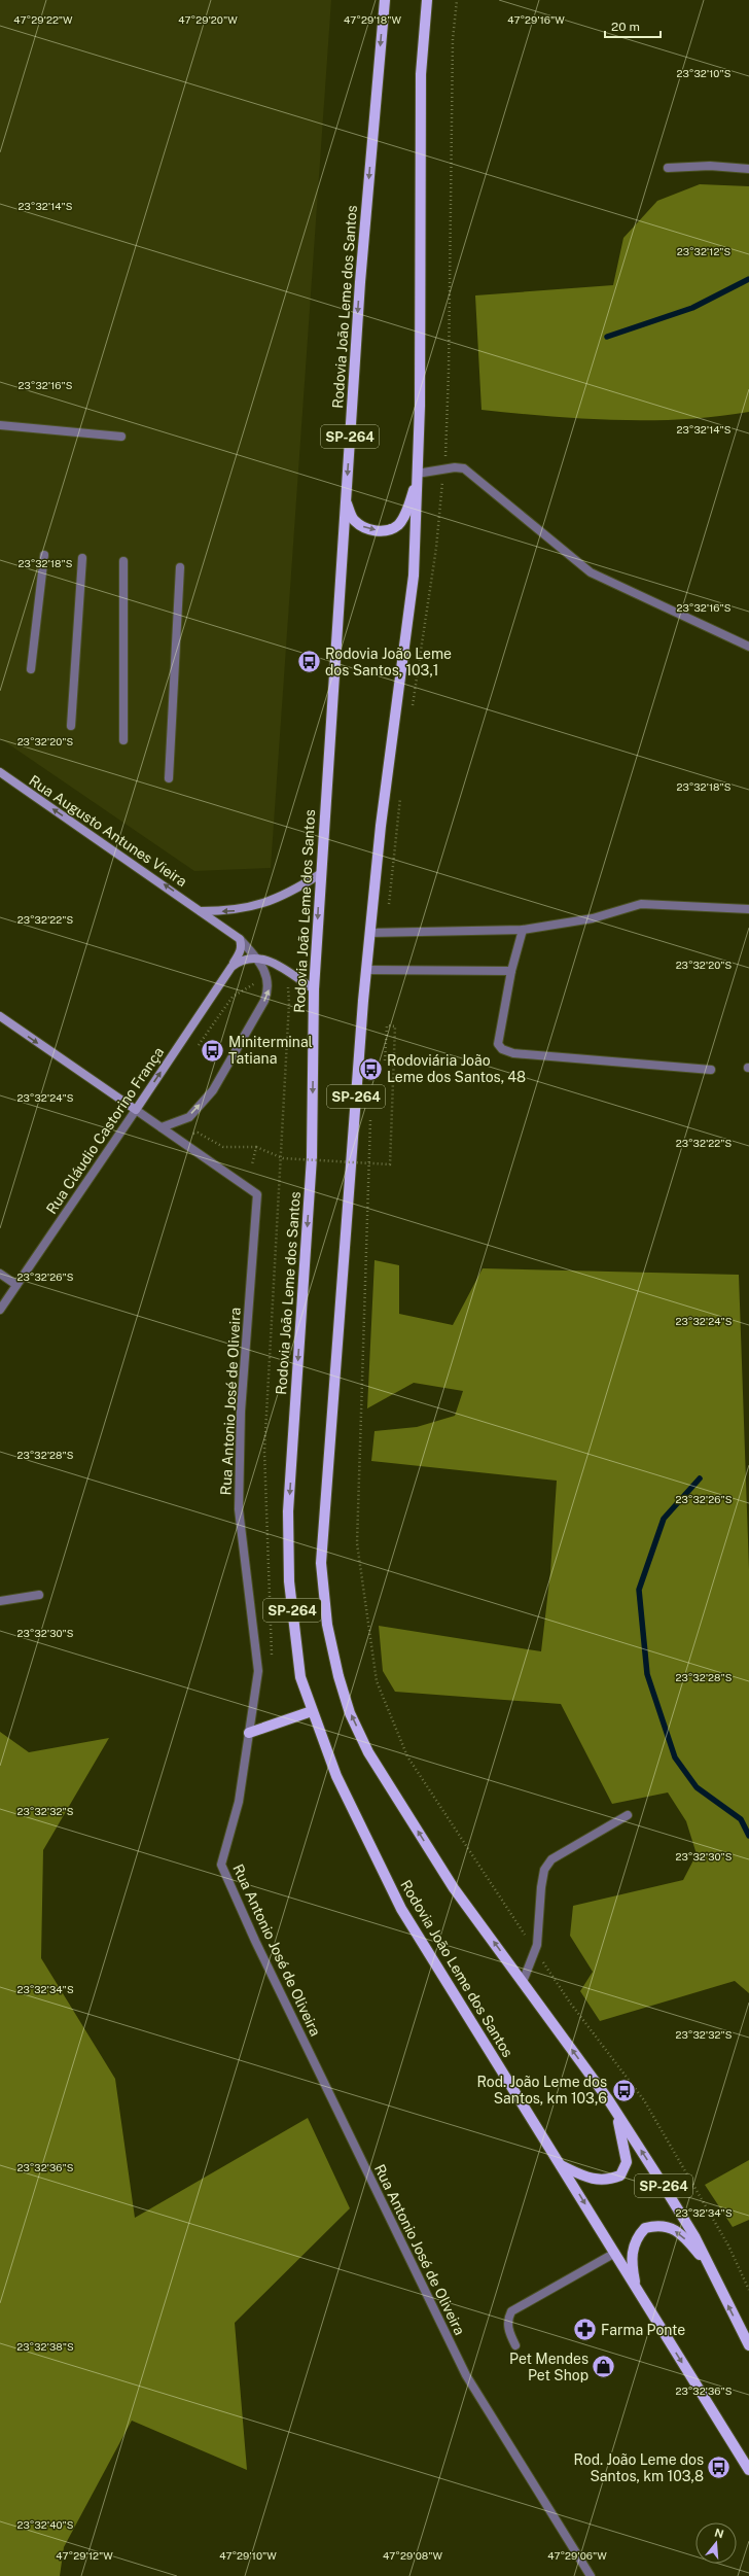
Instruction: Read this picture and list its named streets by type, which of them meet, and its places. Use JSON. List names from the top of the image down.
{
  "streets": {
    "main road": ["Rodovia João Leme dos Santos", "SP-264"],
    "street": ["Rua Augusto Antunes Vieira", "Rua Cláudio Castorino França", "Rua Antonio José de Oliveira"]
  },
  "crossings": [
    ["Rua Augusto Antunes Vieira", "Rua Cláudio Castorino França"]
  ],
  "one_way": ["Rua Augusto Antunes Vieira"],
  "places": {
    "bus stop": [
      "Rodovia João Leme dos Santos, 103,1",
      "Miniterminal Tatiana",
      "Rodoviária João Leme dos Santos, 48",
      "Rod. João Leme dos Santos, km 103,6",
      "Rod. João Leme dos Santos, km 103,8"
    ],
    "pharmacy": ["Farma Ponte"],
    "shop": ["Pet Mendes Pet Shop"]
  },
  "scale_bar": "20 m",
  "north": "top",
  "coordinates": [
    "47°29'22\"W",
    "47°29'20\"W",
    "47°29'18\"W",
    "47°29'16\"W",
    "23°32'10\"S",
    "23°32'14\"S",
    "23°32'12\"S",
    "23°32'16\"S",
    "23°32'18\"S",
    "23°32'20\"S",
    "23°32'22\"S",
    "23°32'24\"S",
    "23°32'26\"S",
    "23°32'28\"S",
    "23°32'30\"S",
    "23°32'32\"S",
    "23°32'34\"S",
    "23°32'36\"S",
    "23°32'38\"S",
    "23°32'40\"S",
    "47°29'12\"W",
    "47°29'10\"W",
    "47°29'08\"W",
    "47°29'06\"W"
  ]
}
